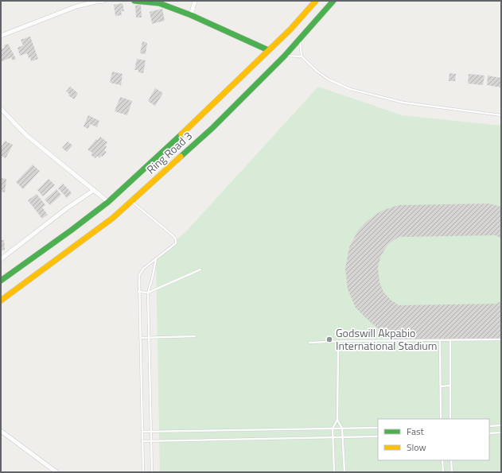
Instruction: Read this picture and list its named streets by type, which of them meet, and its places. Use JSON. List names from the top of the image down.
{
  "streets": {
    "main road": ["Ring Road 3"]
  },
  "places": ["Godswill Akpabio International Stadium"],
  "legend": ["Fast", "Slow"]
}
